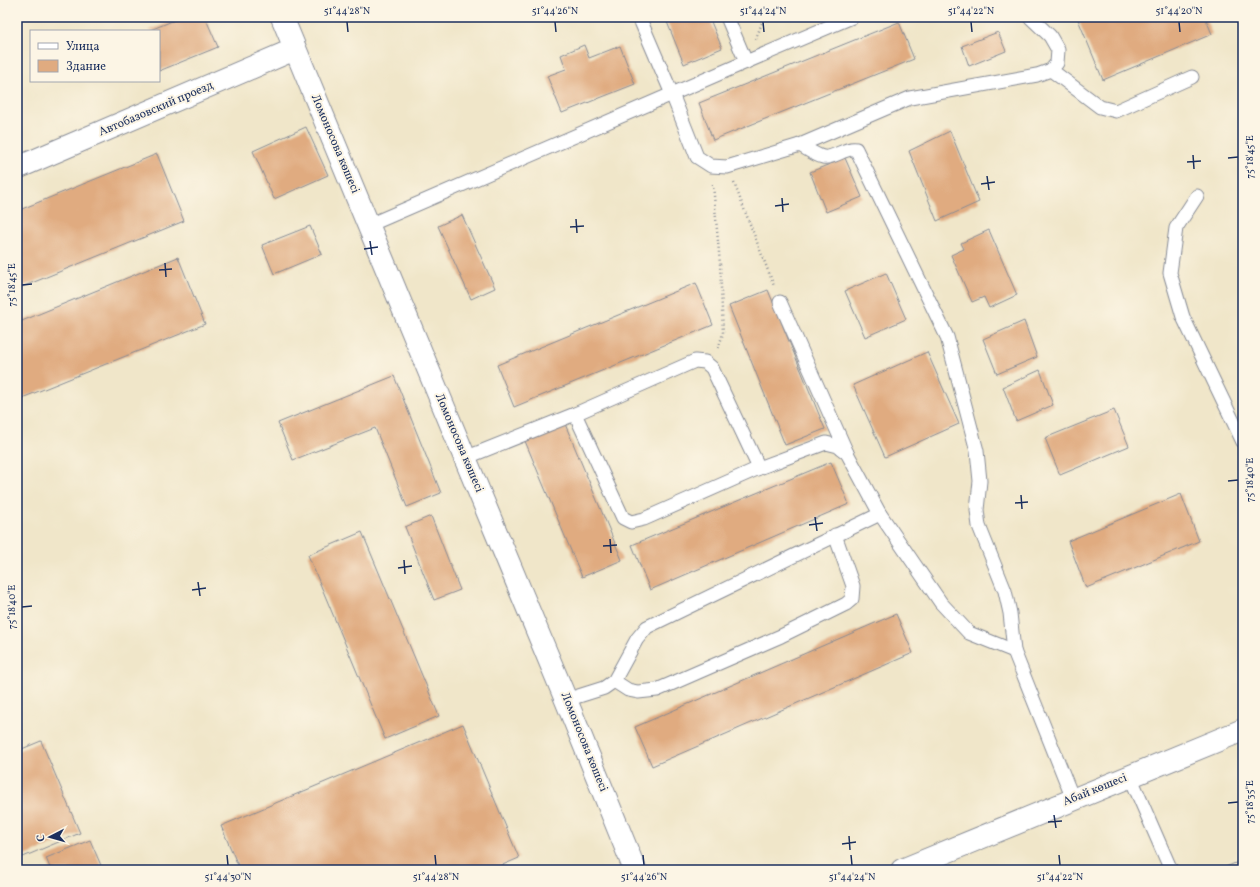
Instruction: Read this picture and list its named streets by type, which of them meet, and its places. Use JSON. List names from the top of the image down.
{
  "streets": {
    "street": ["Автобазовский проезд", "Ломоносова көшесі", "Абай көшесі"]
  },
  "crossings": [
    ["Автобазовский проезд", "Ломоносова көшесі"]
  ],
  "legend": ["Улица", "Здание"],
  "north": "left",
  "coordinates": [
    "51°44'28\"N",
    "51°44'26\"N",
    "51°44'24\"N",
    "51°44'22\"N",
    "51°44'20\"N",
    "75°18'45\"E",
    "75°18'40\"E",
    "75°18'35\"E",
    "51°44'30\"N"
  ]
}
